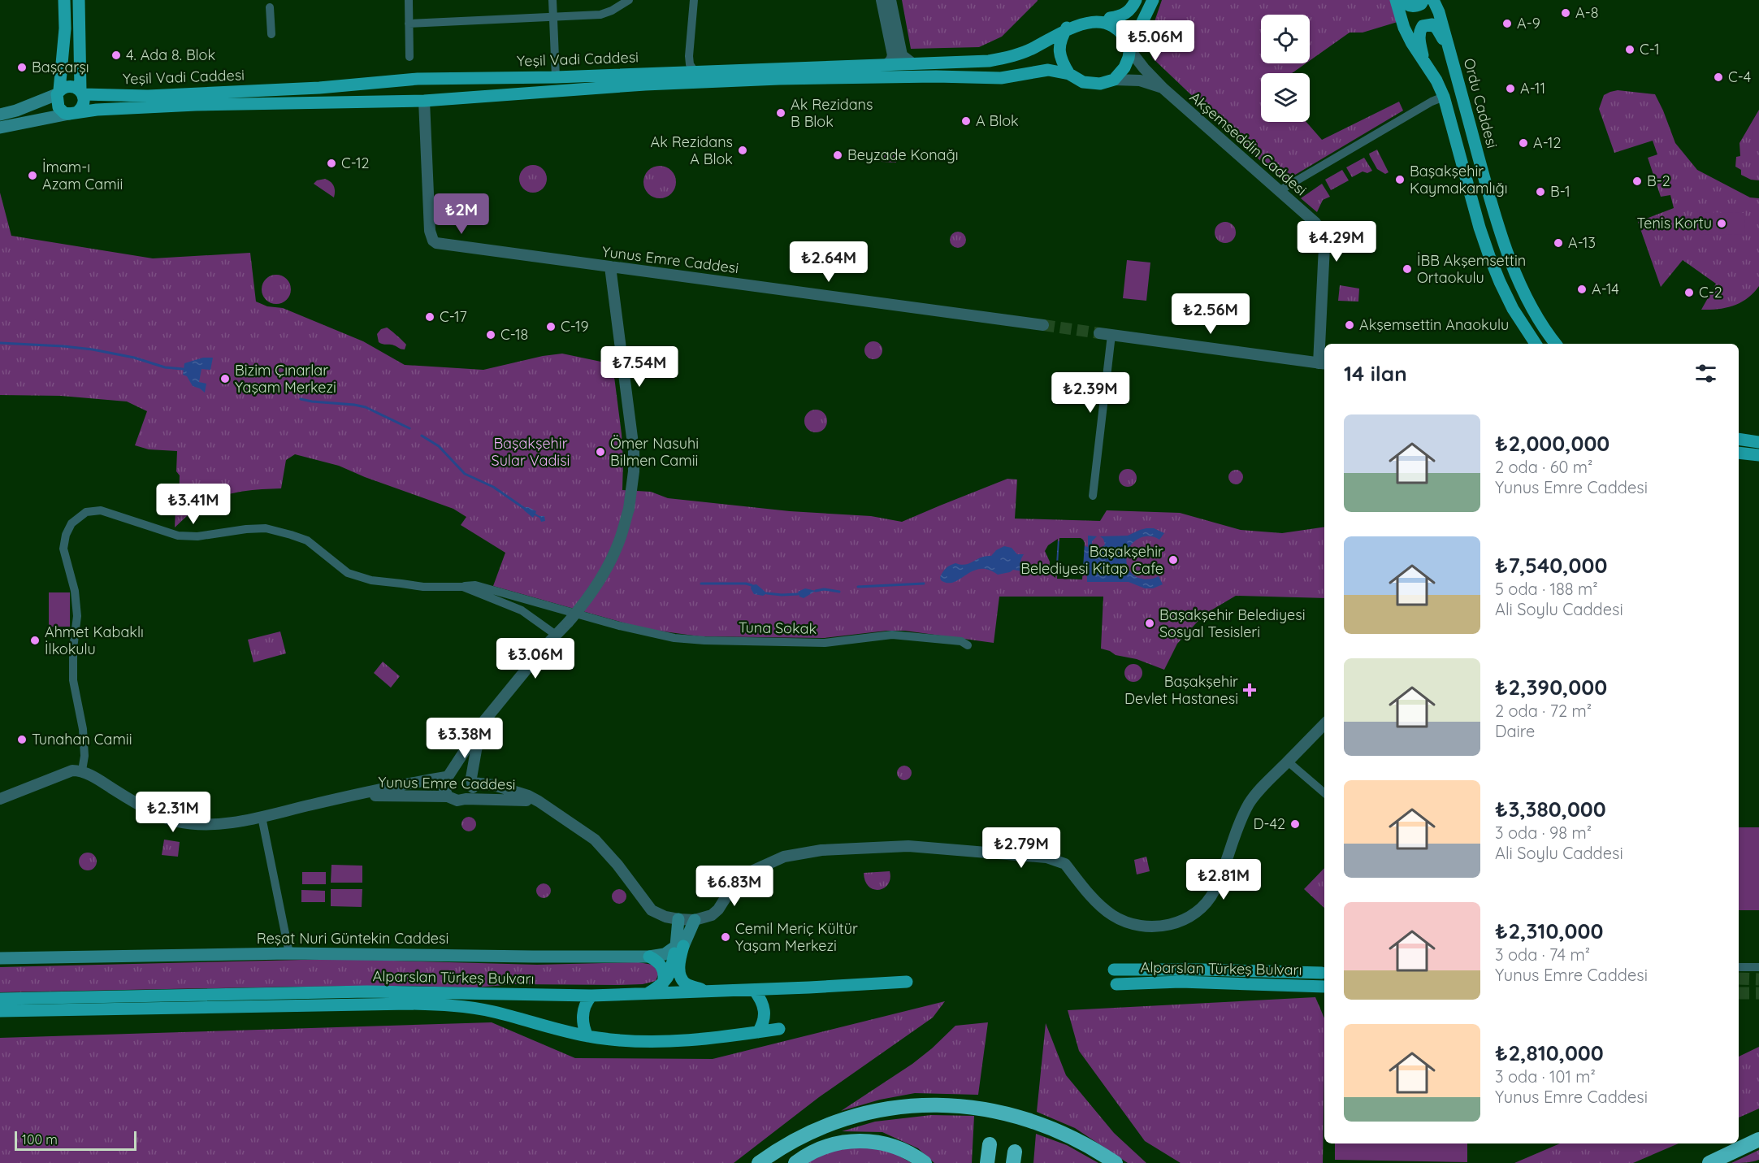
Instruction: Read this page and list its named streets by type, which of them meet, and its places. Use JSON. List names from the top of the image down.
{
  "streets": {
    "main road": [
      "Yeşil Vadi Caddesi",
      "Ordu Caddesi",
      "Reşat Nuri Güntekin Caddesi",
      "Alparslan Türkeş Bulvarı"
    ],
    "street": ["Akşemseddin Caddesi", "Yunus Emre Caddesi", "Tuna Sokak"]
  },
  "crossings": [
    ["Yeşil Vadi Caddesi", "Akşemseddin Caddesi"],
    ["Yeşil Vadi Caddesi", "Yunus Emre Caddesi"],
    ["Yunus Emre Caddesi", "Tuna Sokak"]
  ],
  "parks": ["Başakşehir Sular Vadisi"],
  "places": {
    "other": [
      "A-8",
      "A-9",
      "C-1",
      "4. Ada 8. Blok",
      "Başçarşı",
      "C-4",
      "A-11",
      "Ak Rezidans B Blok",
      "A Blok",
      "A-12",
      "Ak Rezidans A Blok",
      "Beyzade Konağı",
      "C-12",
      "İmam-ı Azam Camii",
      "Başakşehir Kaymakamlığı",
      "B-2",
      "B-1",
      "Tenis Kortu",
      "A-13",
      "İBB Akşemsettin Ortaokulu",
      "A-14",
      "C-2",
      "C-17",
      "Akşemsettin Anaokulu",
      "C-19",
      "C-18",
      "Bizim Çınarlar Yaşam Merkezi",
      "Ömer Nasuhi Bilmen Camii",
      "Başakşehir Belediyesi Kitap Cafe",
      "Başakşehir Belediyesi Sosyal Tesisleri",
      "Ahmet Kabaklı İlkokulu",
      "Tunahan Camii",
      "D-42",
      "Cemil Meriç Kültür Yaşam Merkezi"
    ],
    "health": ["Başakşehir Devlet Hastanesi"]
  },
  "scale_bar": "100 m",
  "page": {
    "price": [
      "₺5.06M",
      "₺2M",
      "₺4.29M",
      "₺2.64M",
      "₺2.56M",
      "₺7.54M",
      "₺2.39M",
      "₺3.41M",
      "₺3.06M",
      "₺3.38M",
      "₺2.31M",
      "₺2.79M",
      "₺2.81M",
      "₺6.83M"
    ],
    "heading": "14 ilan",
    "list": [
      {
        "name": "₺2,000,000",
        "note": "2 oda · 60 m² · Yunus Emre Caddesi"
      },
      {
        "name": "₺7,540,000",
        "note": "5 oda · 188 m² · Ali Soylu Caddesi"
      },
      {
        "name": "₺2,390,000",
        "note": "2 oda · 72 m² · Daire"
      },
      {
        "name": "₺3,380,000",
        "note": "3 oda · 98 m² · Ali Soylu Caddesi"
      },
      {
        "name": "₺2,310,000",
        "note": "3 oda · 74 m² · Yunus Emre Caddesi"
      },
      {
        "name": "₺2,810,000",
        "note": "3 oda · 101 m² · Yunus Emre Caddesi"
      }
    ],
    "scale": "100 m"
  }
}
